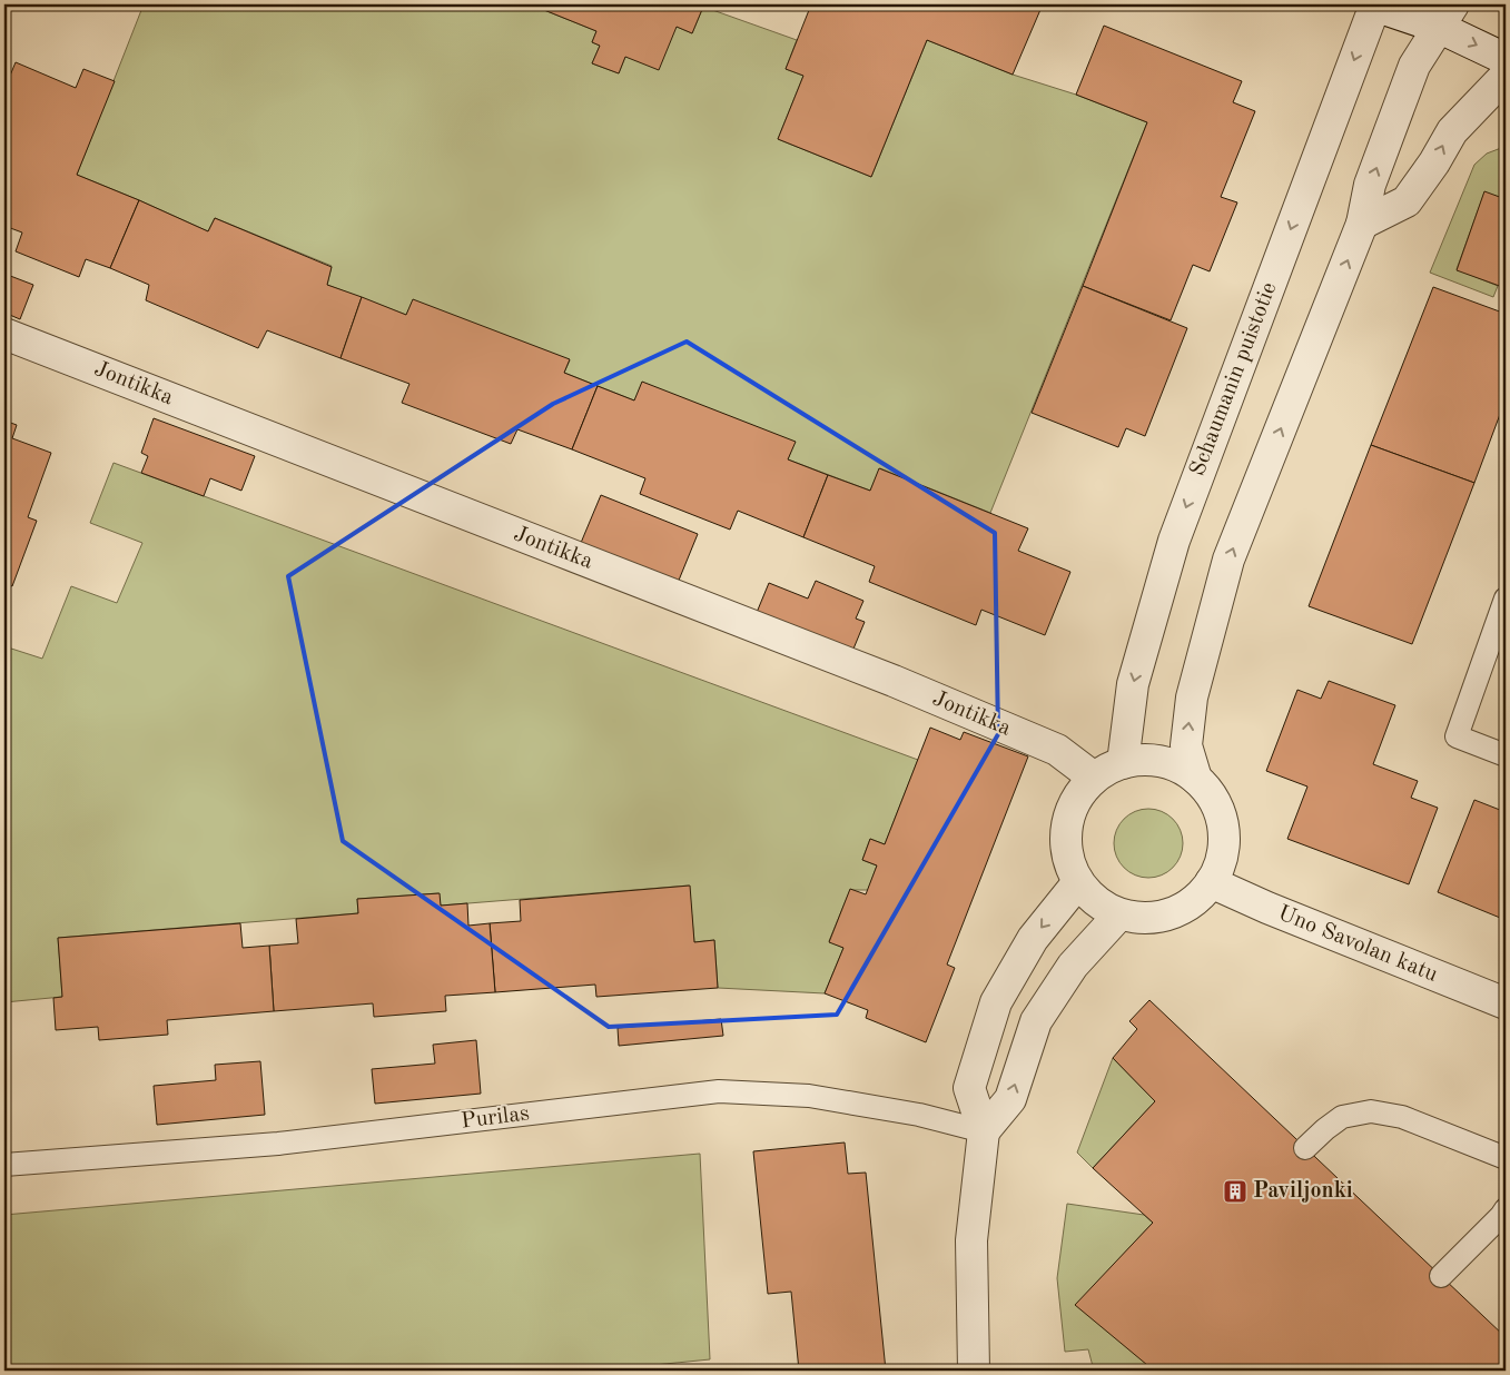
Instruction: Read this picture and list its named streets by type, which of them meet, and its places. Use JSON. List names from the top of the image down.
{
  "streets": {
    "street": ["Schaumanin puistotie", "Jontikka", "Uno Savolan katu"],
    "lane": ["Purilas"]
  },
  "crossings": [
    ["Schaumanin puistotie", "Jontikka"],
    ["Schaumanin puistotie", "Uno Savolan katu"],
    ["Jontikka", "Uno Savolan katu"]
  ],
  "places": {
    "building": ["Paviljonki"]
  }
}
